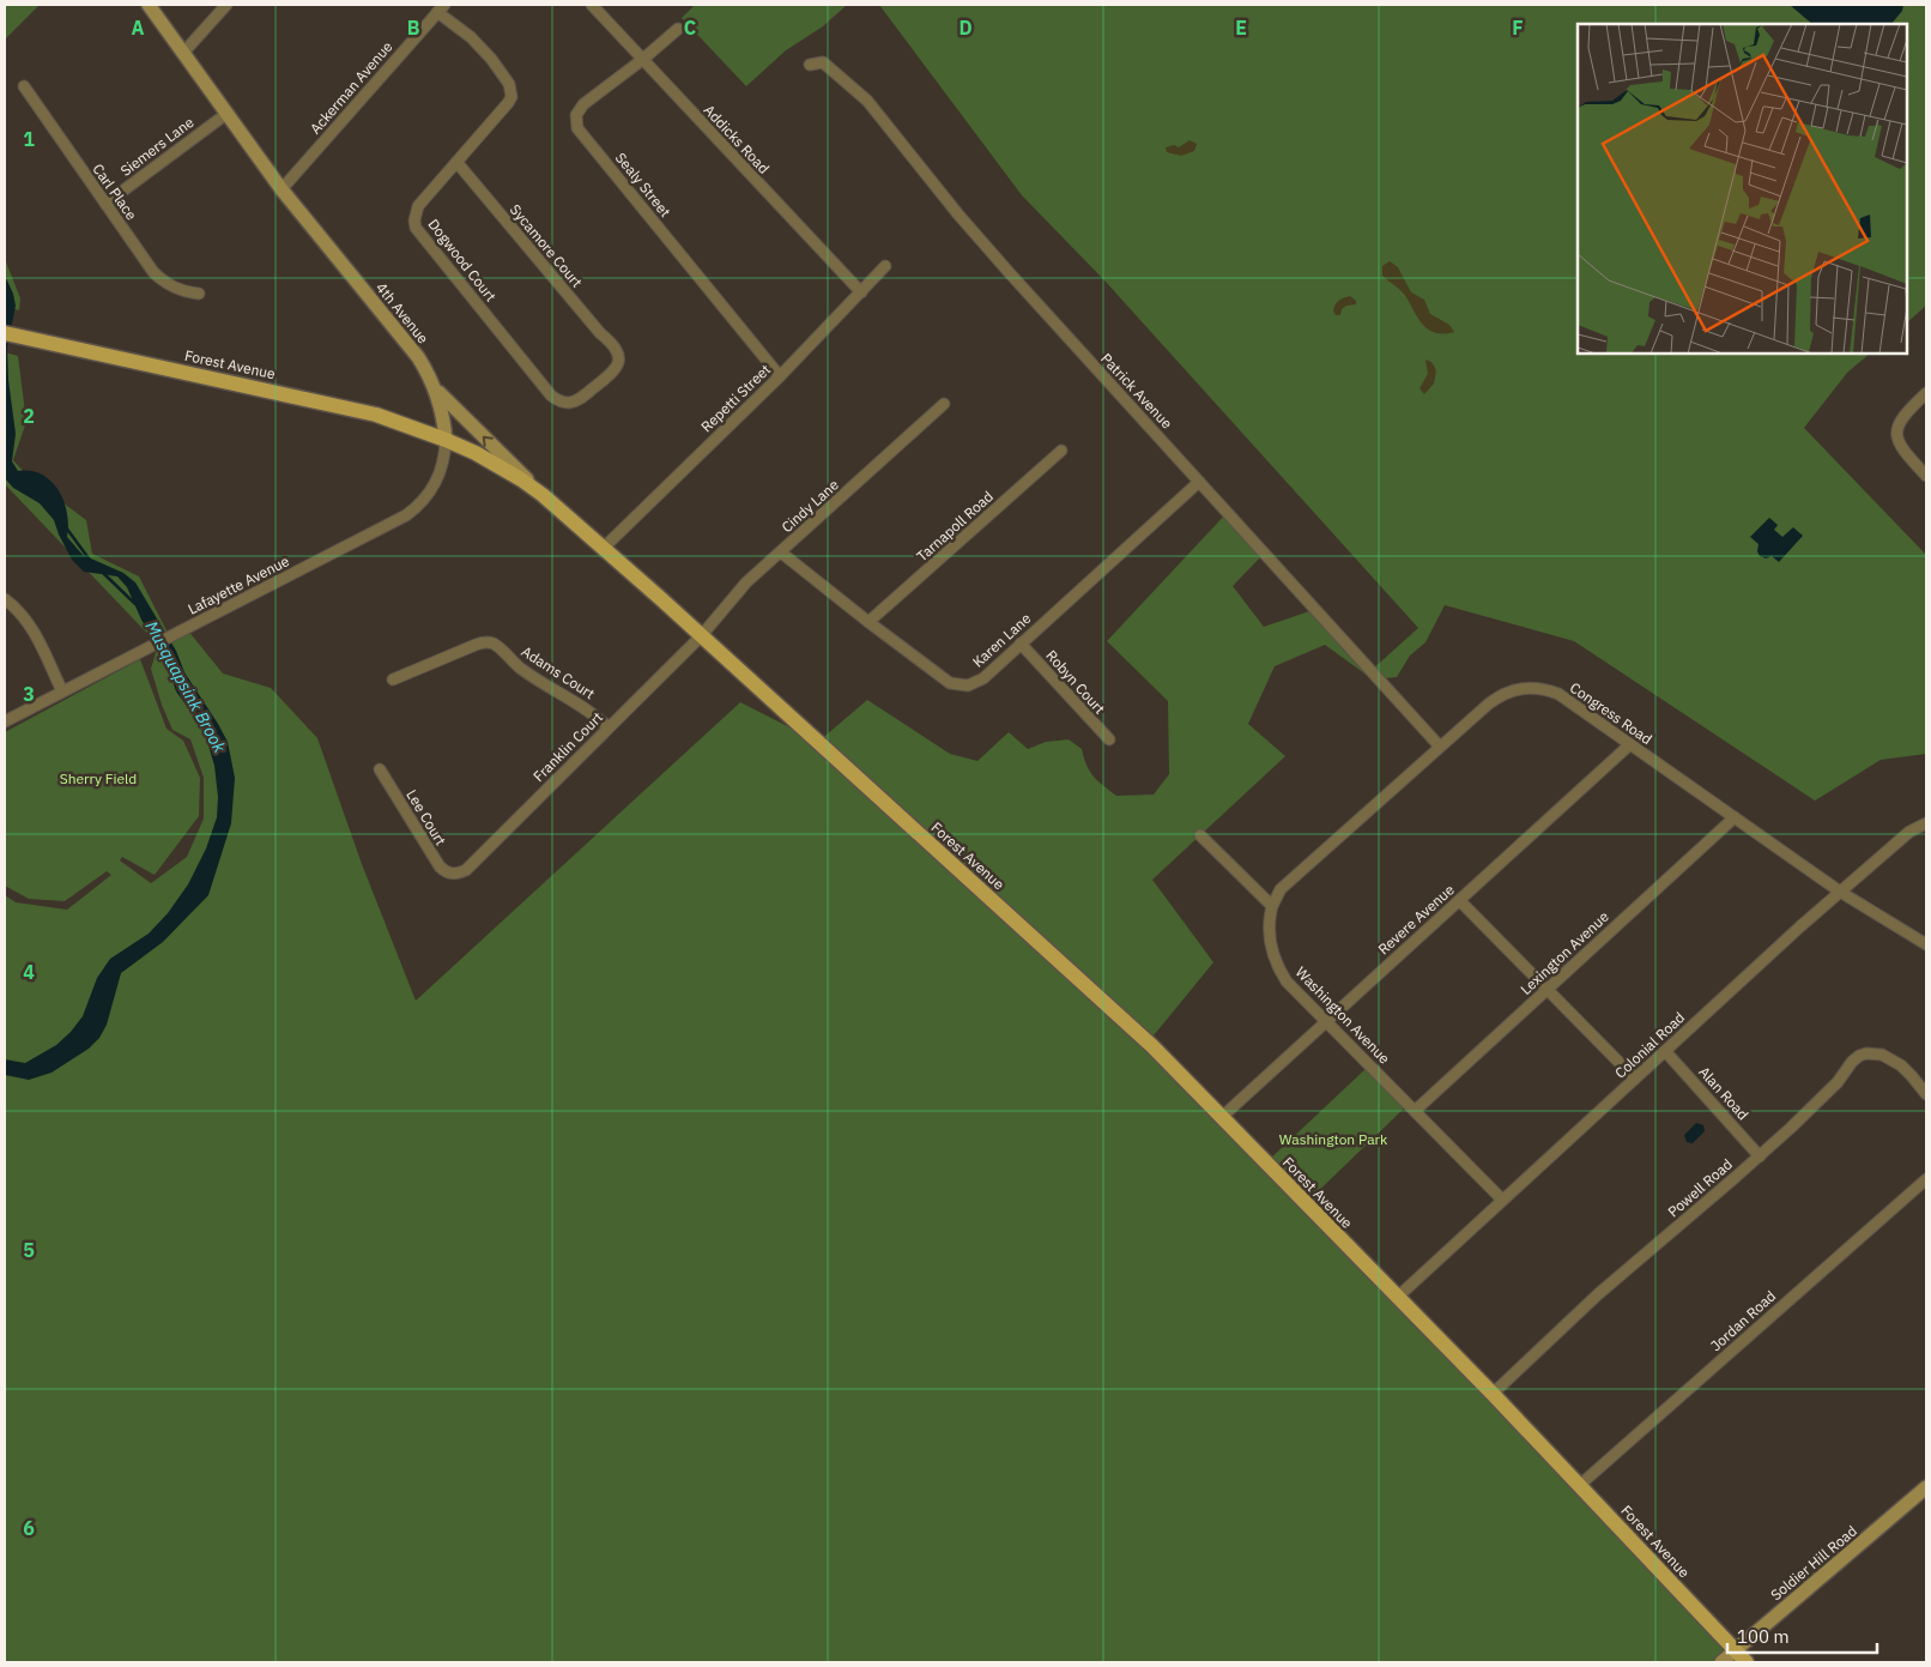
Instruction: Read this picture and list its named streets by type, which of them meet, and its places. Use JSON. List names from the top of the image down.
{
  "streets": {
    "main road": ["4th Avenue", "Forest Avenue", "Soldier Hill Road"],
    "street": [
      "Ackerman Avenue",
      "Addicks Road",
      "Siemers Lane",
      "Sealy Street",
      "Carl Place",
      "Sycamore Court",
      "Dogwood Court",
      "Patrick Avenue",
      "Repetti Street",
      "Cindy Lane",
      "Tarnapoll Road",
      "Lafayette Avenue",
      "Karen Lane",
      "Adams Court",
      "Robyn Court",
      "Congress Road",
      "Franklin Court",
      "Lee Court",
      "Revere Avenue",
      "Lexington Avenue",
      "Washington Avenue",
      "Colonial Road",
      "Alan Road",
      "Powell Road",
      "Jordan Road"
    ]
  },
  "crossings": [
    ["Ackerman Avenue", "Dogwood Court"],
    ["Ackerman Avenue", "4th Avenue"],
    ["Addicks Road", "Sealy Street"],
    ["Addicks Road", "Repetti Street"],
    ["Siemers Lane", "Carl Place"],
    ["Siemers Lane", "4th Avenue"],
    ["Sealy Street", "Repetti Street"],
    ["Sycamore Court", "Dogwood Court"],
    ["4th Avenue", "Forest Avenue"],
    ["4th Avenue", "Lafayette Avenue"],
    ["Forest Avenue", "Cindy Lane"],
    ["Forest Avenue", "Lafayette Avenue"],
    ["Forest Avenue", "Franklin Court"],
    ["Forest Avenue", "Revere Avenue"],
    ["Forest Avenue", "Colonial Road"],
    ["Forest Avenue", "Powell Road"],
    ["Forest Avenue", "Jordan Road"],
    ["Forest Avenue", "Soldier Hill Road"],
    ["Patrick Avenue", "Karen Lane"],
    ["Patrick Avenue", "Congress Road"],
    ["Cindy Lane", "Karen Lane"],
    ["Cindy Lane", "Franklin Court"],
    ["Tarnapoll Road", "Karen Lane"],
    ["Karen Lane", "Robyn Court"],
    ["Adams Court", "Franklin Court"],
    ["Congress Road", "Revere Avenue"],
    ["Congress Road", "Lexington Avenue"],
    ["Congress Road", "Washington Avenue"],
    ["Congress Road", "Colonial Road"],
    ["Franklin Court", "Lee Court"],
    ["Revere Avenue", "Washington Avenue"],
    ["Lexington Avenue", "Washington Avenue"],
    ["Washington Avenue", "Colonial Road"],
    ["Colonial Road", "Alan Road"],
    ["Alan Road", "Powell Road"]
  ],
  "water": ["Musquapsink Brook"],
  "parks": ["Sherry Field", "Washington Park"],
  "scale_bar": "100 m",
  "grid": {
    "columns": [
      "A",
      "B",
      "C",
      "D",
      "E",
      "F"
    ],
    "rows": [
      "1",
      "2",
      "3",
      "4",
      "5",
      "6"
    ]
  }
}
